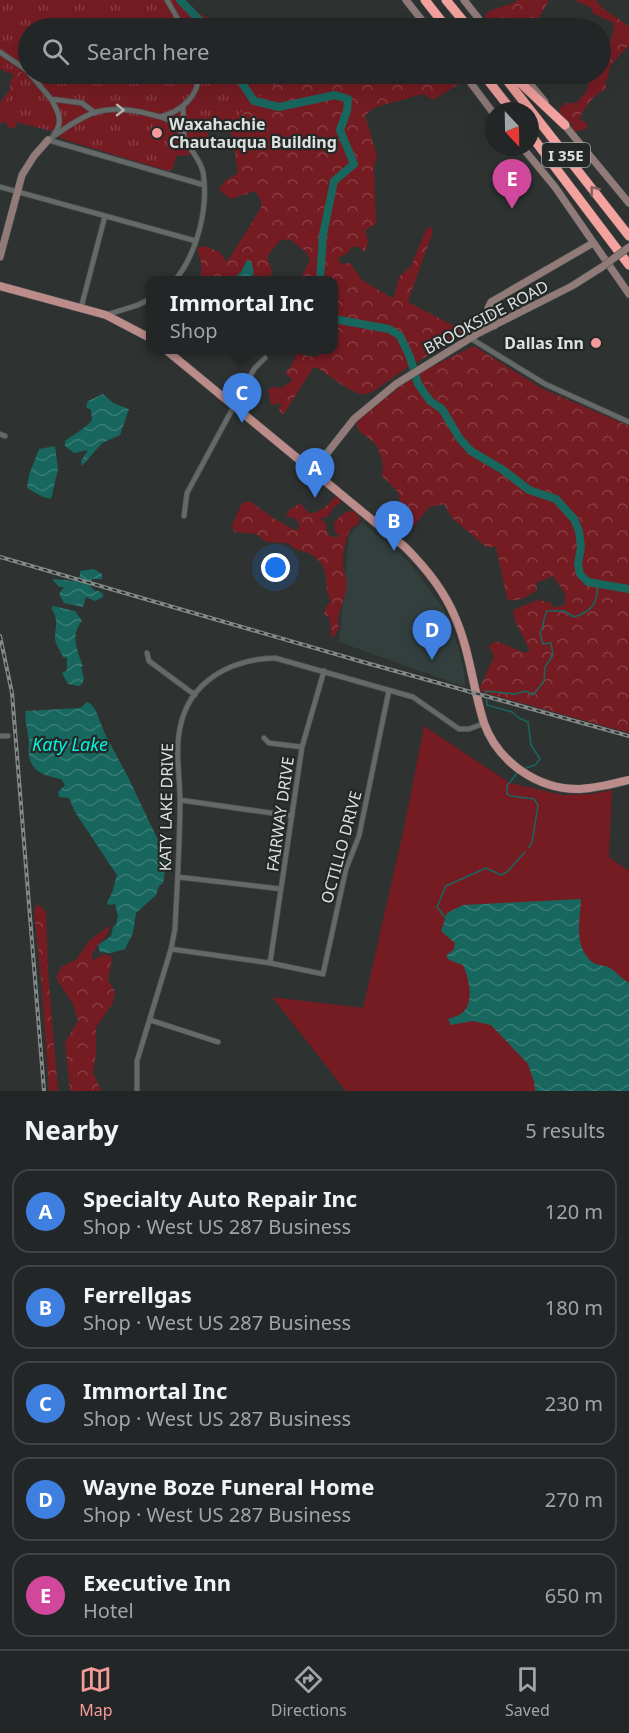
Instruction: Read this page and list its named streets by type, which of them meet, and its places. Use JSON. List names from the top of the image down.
{
  "streets": {
    "highway": ["I 35E"],
    "main road": ["BROOKSIDE ROAD"],
    "street": ["KATY LAKE DRIVE", "FAIRWAY DRIVE", "OCTILLO DRIVE"]
  },
  "crossings": [
    ["KATY LAKE DRIVE", "FAIRWAY DRIVE"],
    ["KATY LAKE DRIVE", "OCTILLO DRIVE"],
    ["FAIRWAY DRIVE", "OCTILLO DRIVE"]
  ],
  "water": ["Katy Lake"],
  "places": ["Waxahachie Chautauqua Building", "Dallas Inn"],
  "north": "bottom",
  "page": {
    "search": "Search here",
    "pins": [
      "E",
      "C",
      "A",
      "B",
      "D"
    ],
    "popup": ["Immortal Inc", "Shop"],
    "heading": ["Nearby", "5 results"],
    "list": [
      {
        "mark": "A",
        "name": "Specialty Auto Repair Inc",
        "note": "Shop · West US 287 Business",
        "value": "120 m"
      },
      {
        "mark": "B",
        "name": "Ferrellgas",
        "note": "Shop · West US 287 Business",
        "value": "180 m"
      },
      {
        "mark": "C",
        "name": "Immortal Inc",
        "note": "Shop · West US 287 Business",
        "value": "230 m"
      },
      {
        "mark": "D",
        "name": "Wayne Boze Funeral Home",
        "note": "Shop · West US 287 Business",
        "value": "270 m"
      },
      {
        "mark": "E",
        "name": "Executive Inn",
        "note": "Hotel",
        "value": "650 m"
      }
    ],
    "nav": ["Map", "Directions", "Saved"]
  }
}
